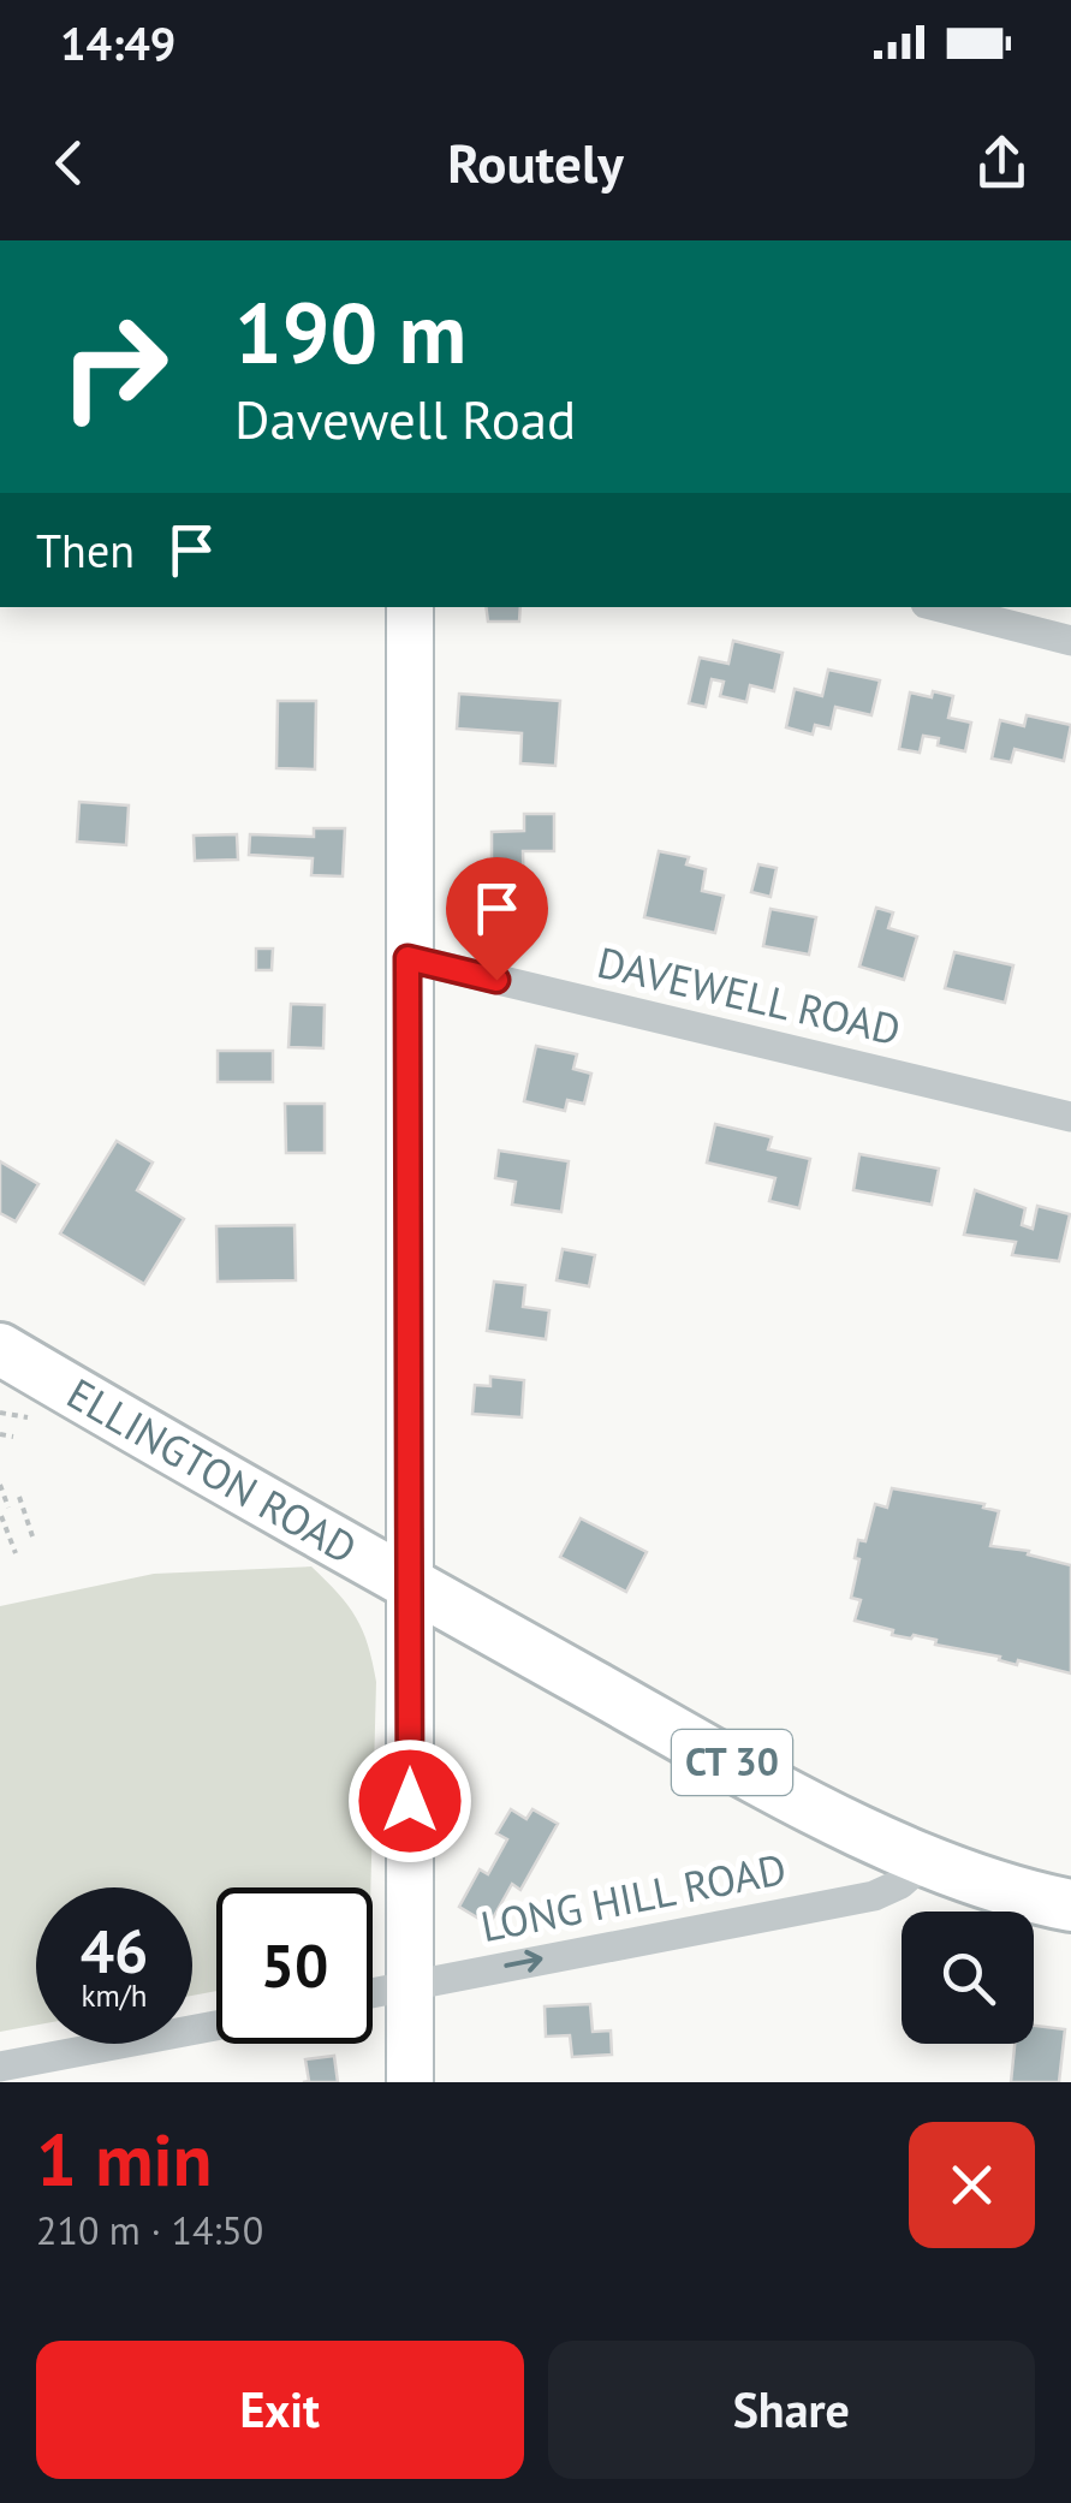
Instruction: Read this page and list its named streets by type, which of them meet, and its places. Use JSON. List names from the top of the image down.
{
  "streets": {
    "main road": ["ELLINGTON ROAD", "CT 30"],
    "street": ["DAVEWELL ROAD", "LONG HILL ROAD"]
  },
  "crossings": [
    ["ELLINGTON ROAD", "LONG HILL ROAD"]
  ],
  "one_way": ["LONG HILL ROAD"],
  "page": {
    "status": "14:49",
    "header": "Routely",
    "turn": ["190 m", "Davewell Road"],
    "then": "Then",
    "speed": "46 km/h",
    "limit": "50",
    "heading": ["1 min", "210 m · 14:50"],
    "buttons": ["Exit", "Share"]
  }
}
